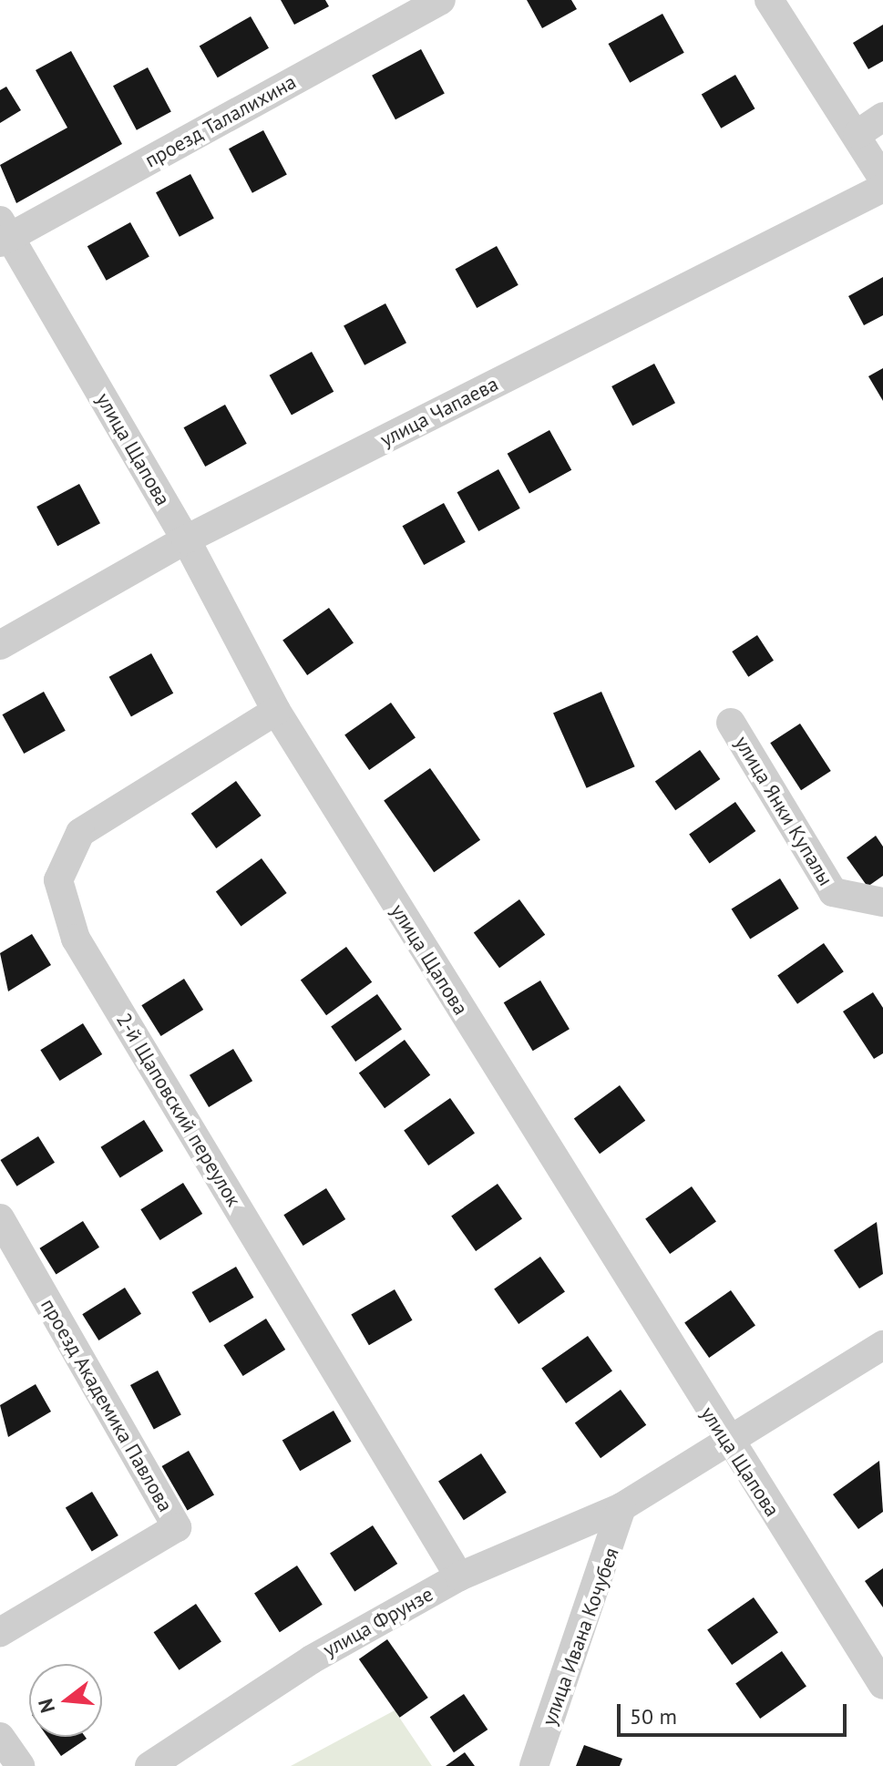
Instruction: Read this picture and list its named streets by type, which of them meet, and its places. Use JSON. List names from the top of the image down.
{
  "streets": {
    "street": [
      "проезд Талалихина",
      "улица Чапаева",
      "улица Щапова",
      "улица Янки Купалы",
      "2-й Щаповский переулок",
      "проезд Академика Павлова",
      "улица Фрунзе",
      "улица Ивана Кочубея"
    ]
  },
  "crossings": [
    ["проезд Талалихина", "улица Щапова"],
    ["улица Чапаева", "улица Щапова"],
    ["улица Щапова", "2-й Щаповский переулок"],
    ["улица Щапова", "улица Фрунзе"],
    ["2-й Щаповский переулок", "улица Фрунзе"],
    ["улица Фрунзе", "улица Ивана Кочубея"]
  ],
  "scale_bar": "50 m",
  "north": "left"
}
